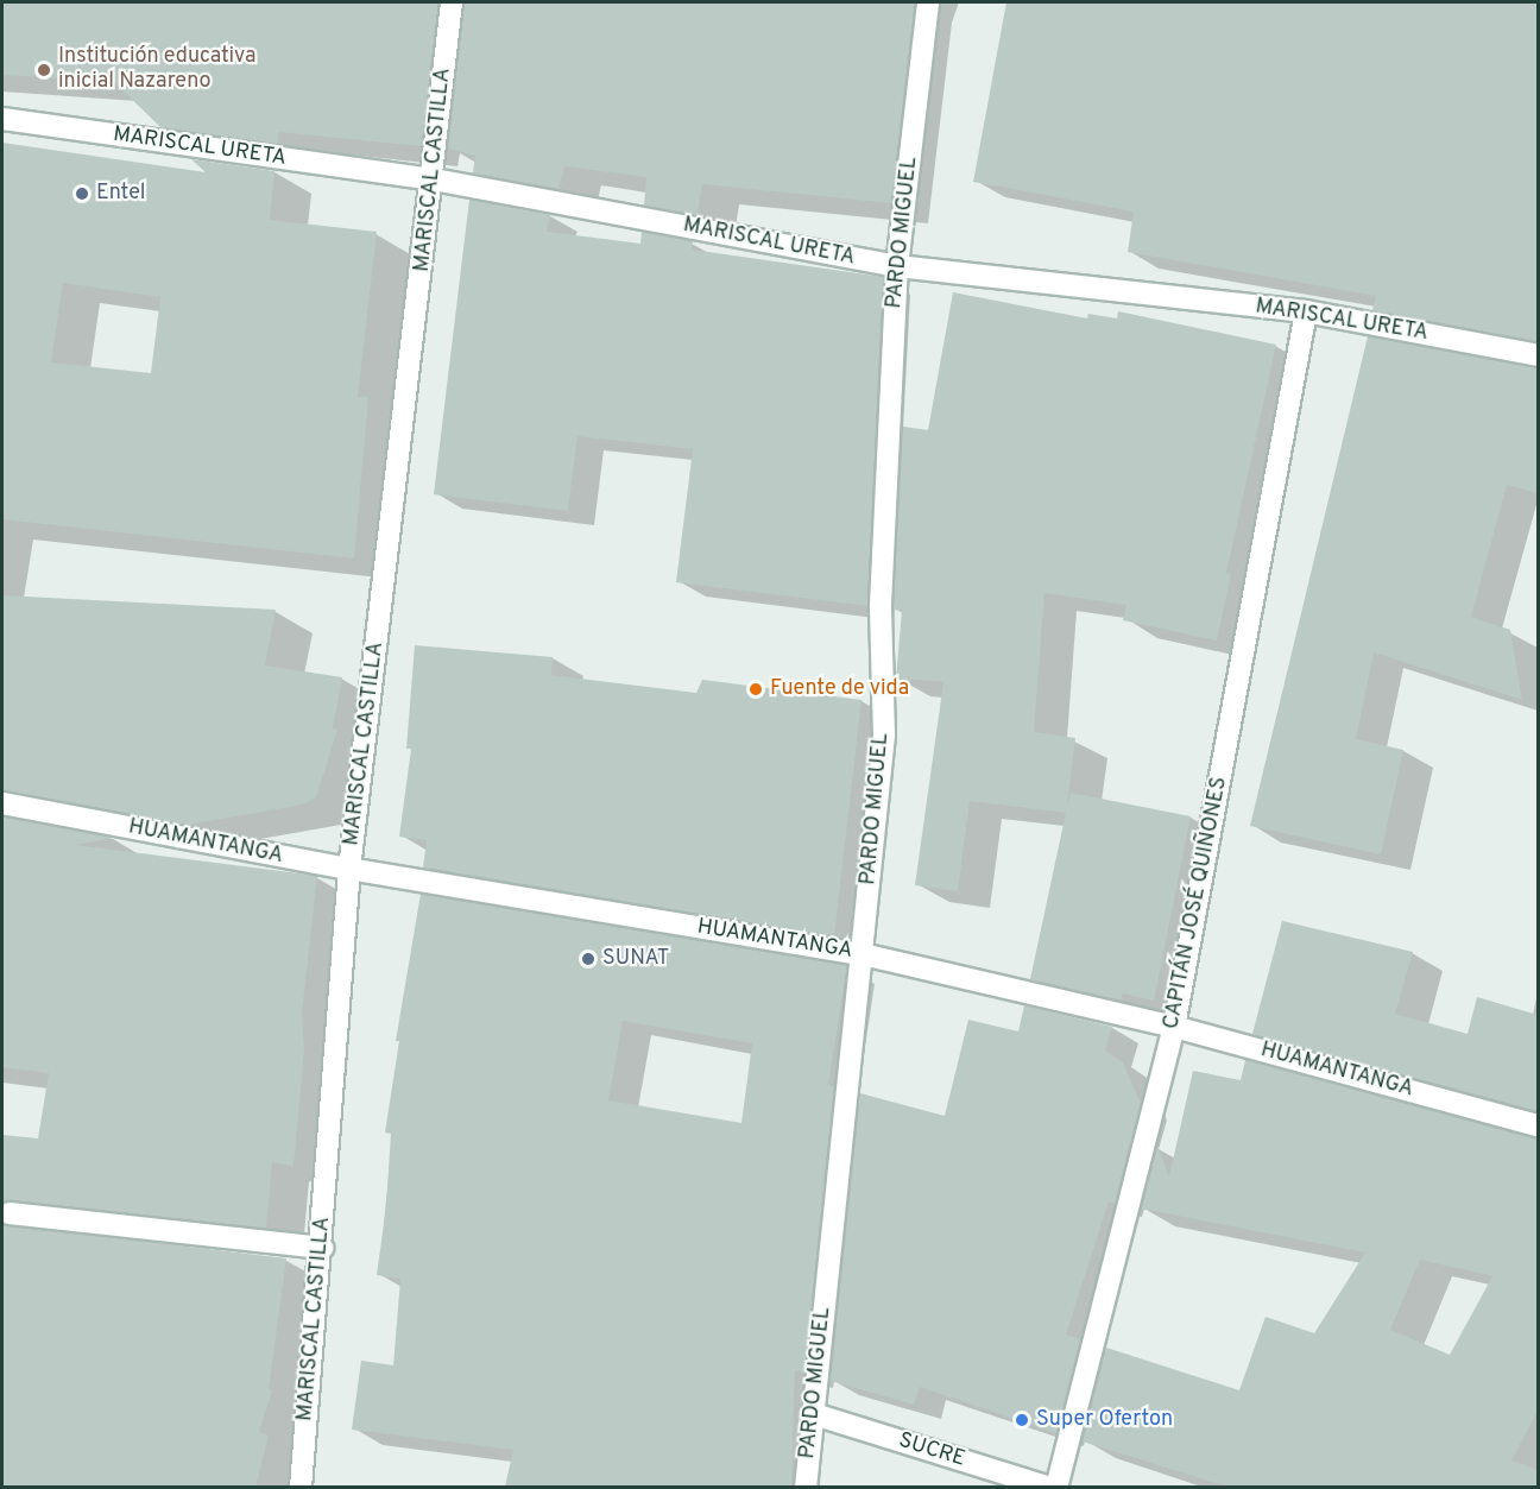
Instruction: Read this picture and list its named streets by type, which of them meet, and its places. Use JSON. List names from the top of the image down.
{
  "streets": {
    "street": [
      "MARISCAL URETA",
      "MARISCAL CASTILLA",
      "PARDO MIGUEL",
      "HUAMANTANGA",
      "CAPITÁN JOSÉ QUIÑONES",
      "SUCRE"
    ]
  },
  "crossings": [
    ["MARISCAL URETA", "MARISCAL CASTILLA"],
    ["MARISCAL URETA", "PARDO MIGUEL"],
    ["MARISCAL URETA", "CAPITÁN JOSÉ QUIÑONES"],
    ["MARISCAL CASTILLA", "HUAMANTANGA"],
    ["PARDO MIGUEL", "HUAMANTANGA"],
    ["PARDO MIGUEL", "SUCRE"],
    ["HUAMANTANGA", "CAPITÁN JOSÉ QUIÑONES"],
    ["CAPITÁN JOSÉ QUIÑONES", "SUCRE"]
  ],
  "places": [
    "Institución educativa inicial Nazareno",
    "Entel",
    "Fuente de vida",
    "SUNAT",
    "Super Oferton"
  ]
}
